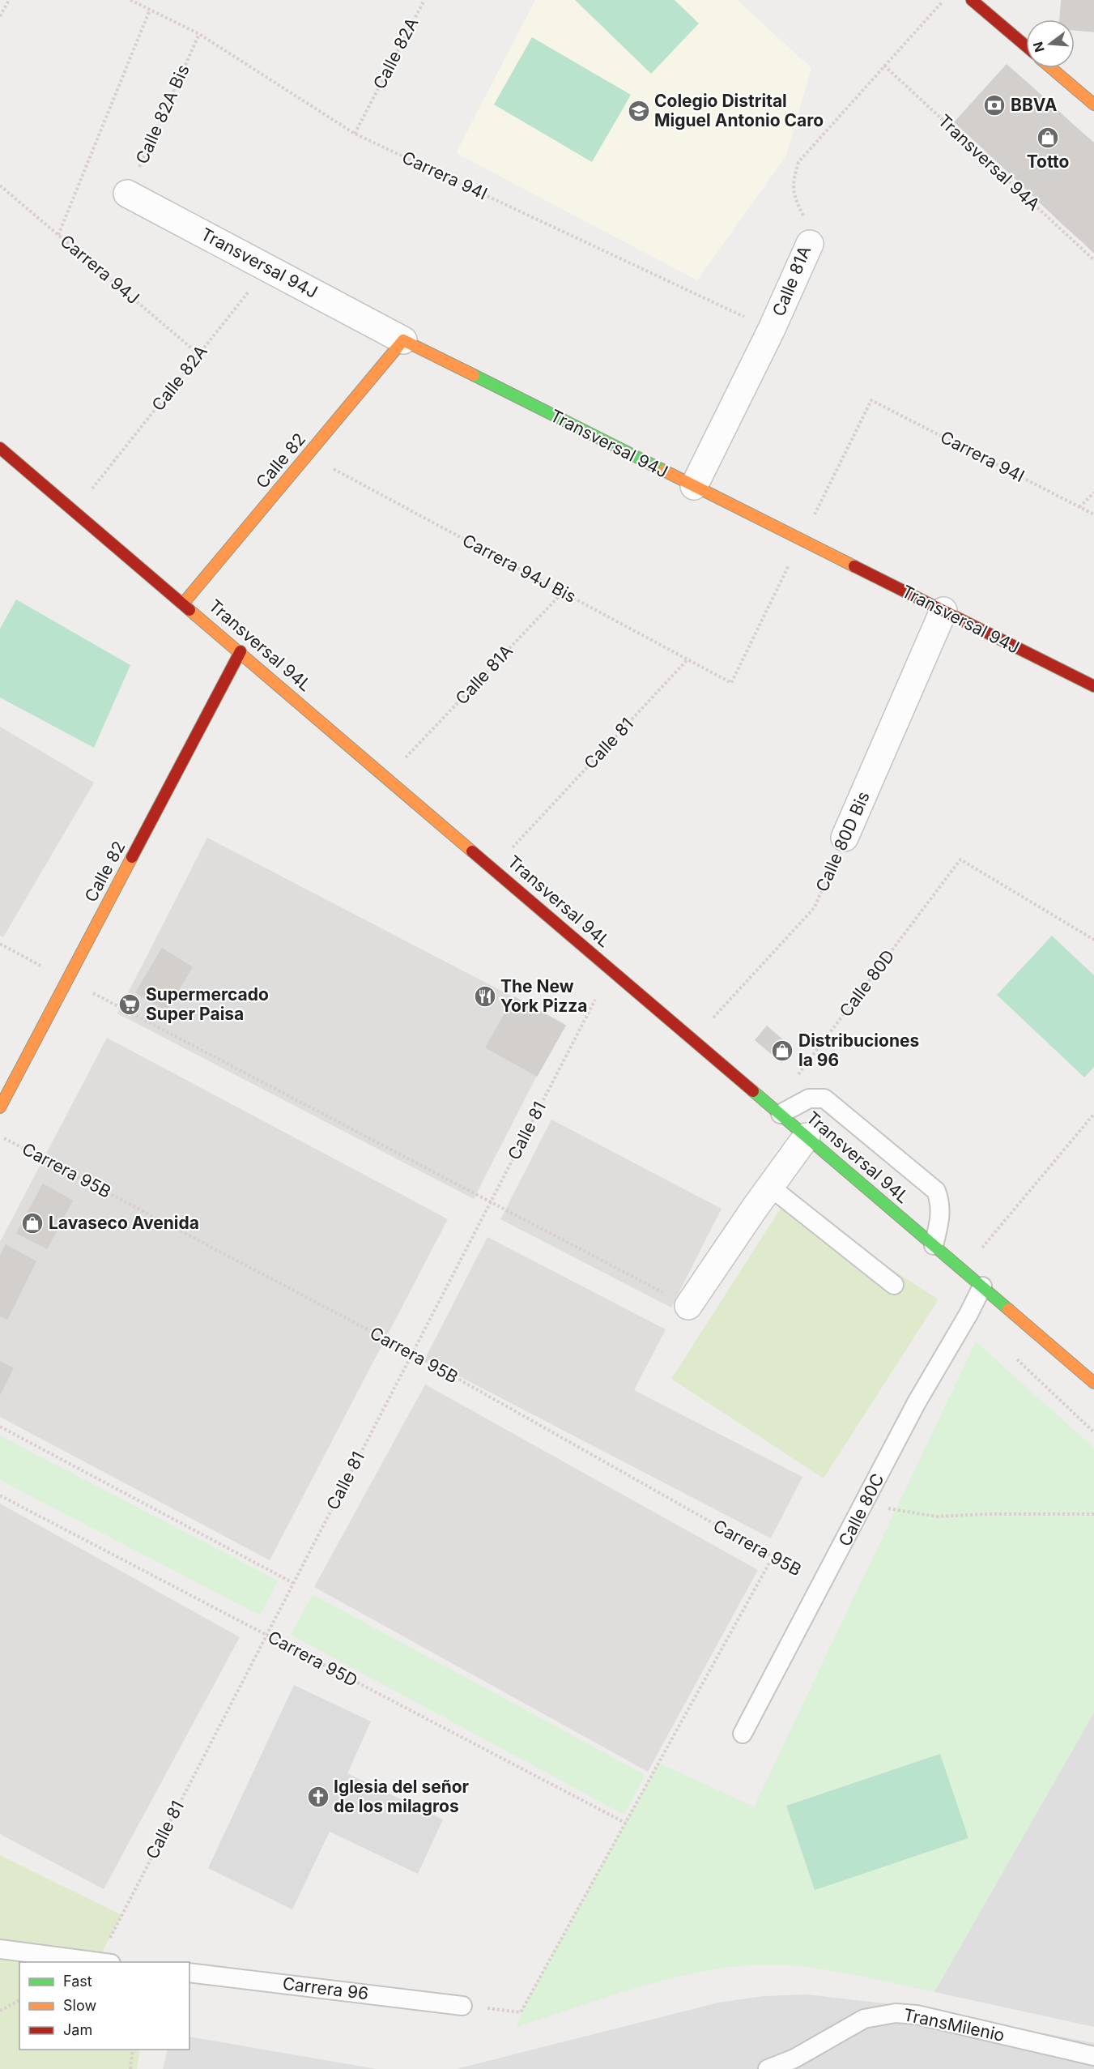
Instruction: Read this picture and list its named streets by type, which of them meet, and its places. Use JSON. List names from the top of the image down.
{
  "streets": {
    "street": [
      "Transversal 94J",
      "Calle 81A",
      "Calle 82",
      "Transversal 94L",
      "Calle 80D Bis"
    ],
    "lane": ["Calle 80C", "Carrera 96", "TransMilenio"],
    "path": [
      "Calle 82A",
      "Calle 82A Bis",
      "Transversal 94A",
      "Carrera 94I",
      "Carrera 94J",
      "Carrera 94J Bis",
      "Calle 81",
      "Calle 80D",
      "Carrera 95B",
      "Carrera 95D"
    ]
  },
  "crossings": [
    ["Calle 82A", "Carrera 94I"],
    ["Calle 82A", "Transversal 94J"],
    ["Calle 82A", "Carrera 94J"],
    ["Calle 82A Bis", "Carrera 94I"],
    ["Calle 82A Bis", "Transversal 94J"],
    ["Transversal 94A", "Calle 81A"],
    ["Carrera 94I", "Calle 81A"],
    ["Transversal 94J", "Calle 81A"],
    ["Transversal 94J", "Calle 82"],
    ["Transversal 94J", "Calle 80D Bis"],
    ["Calle 81A", "Carrera 94J Bis"],
    ["Calle 82", "Carrera 94J Bis"],
    ["Calle 82", "Transversal 94L"],
    ["Carrera 94J Bis", "Calle 81"],
    ["Transversal 94L", "Calle 80D Bis"],
    ["Transversal 94L", "Calle 80D"],
    ["Transversal 94L", "Calle 80C"],
    ["Calle 81", "Carrera 95B"],
    ["Calle 81", "Carrera 95D"],
    ["Carrera 95B", "Calle 80C"]
  ],
  "places": {
    "bank": ["BBVA"],
    "school or university": ["Colegio Distrital Miguel Antonio Caro"],
    "shop": ["Totto", "Distribuciones la 96", "Lavaseco Avenida"],
    "restaurant": ["The New York Pizza"],
    "supermarket": ["Supermercado Super Paisa"],
    "church": ["Iglesia del señor de los milagros"]
  },
  "legend": ["Fast", "Slow", "Jam"],
  "north": "left"
}
